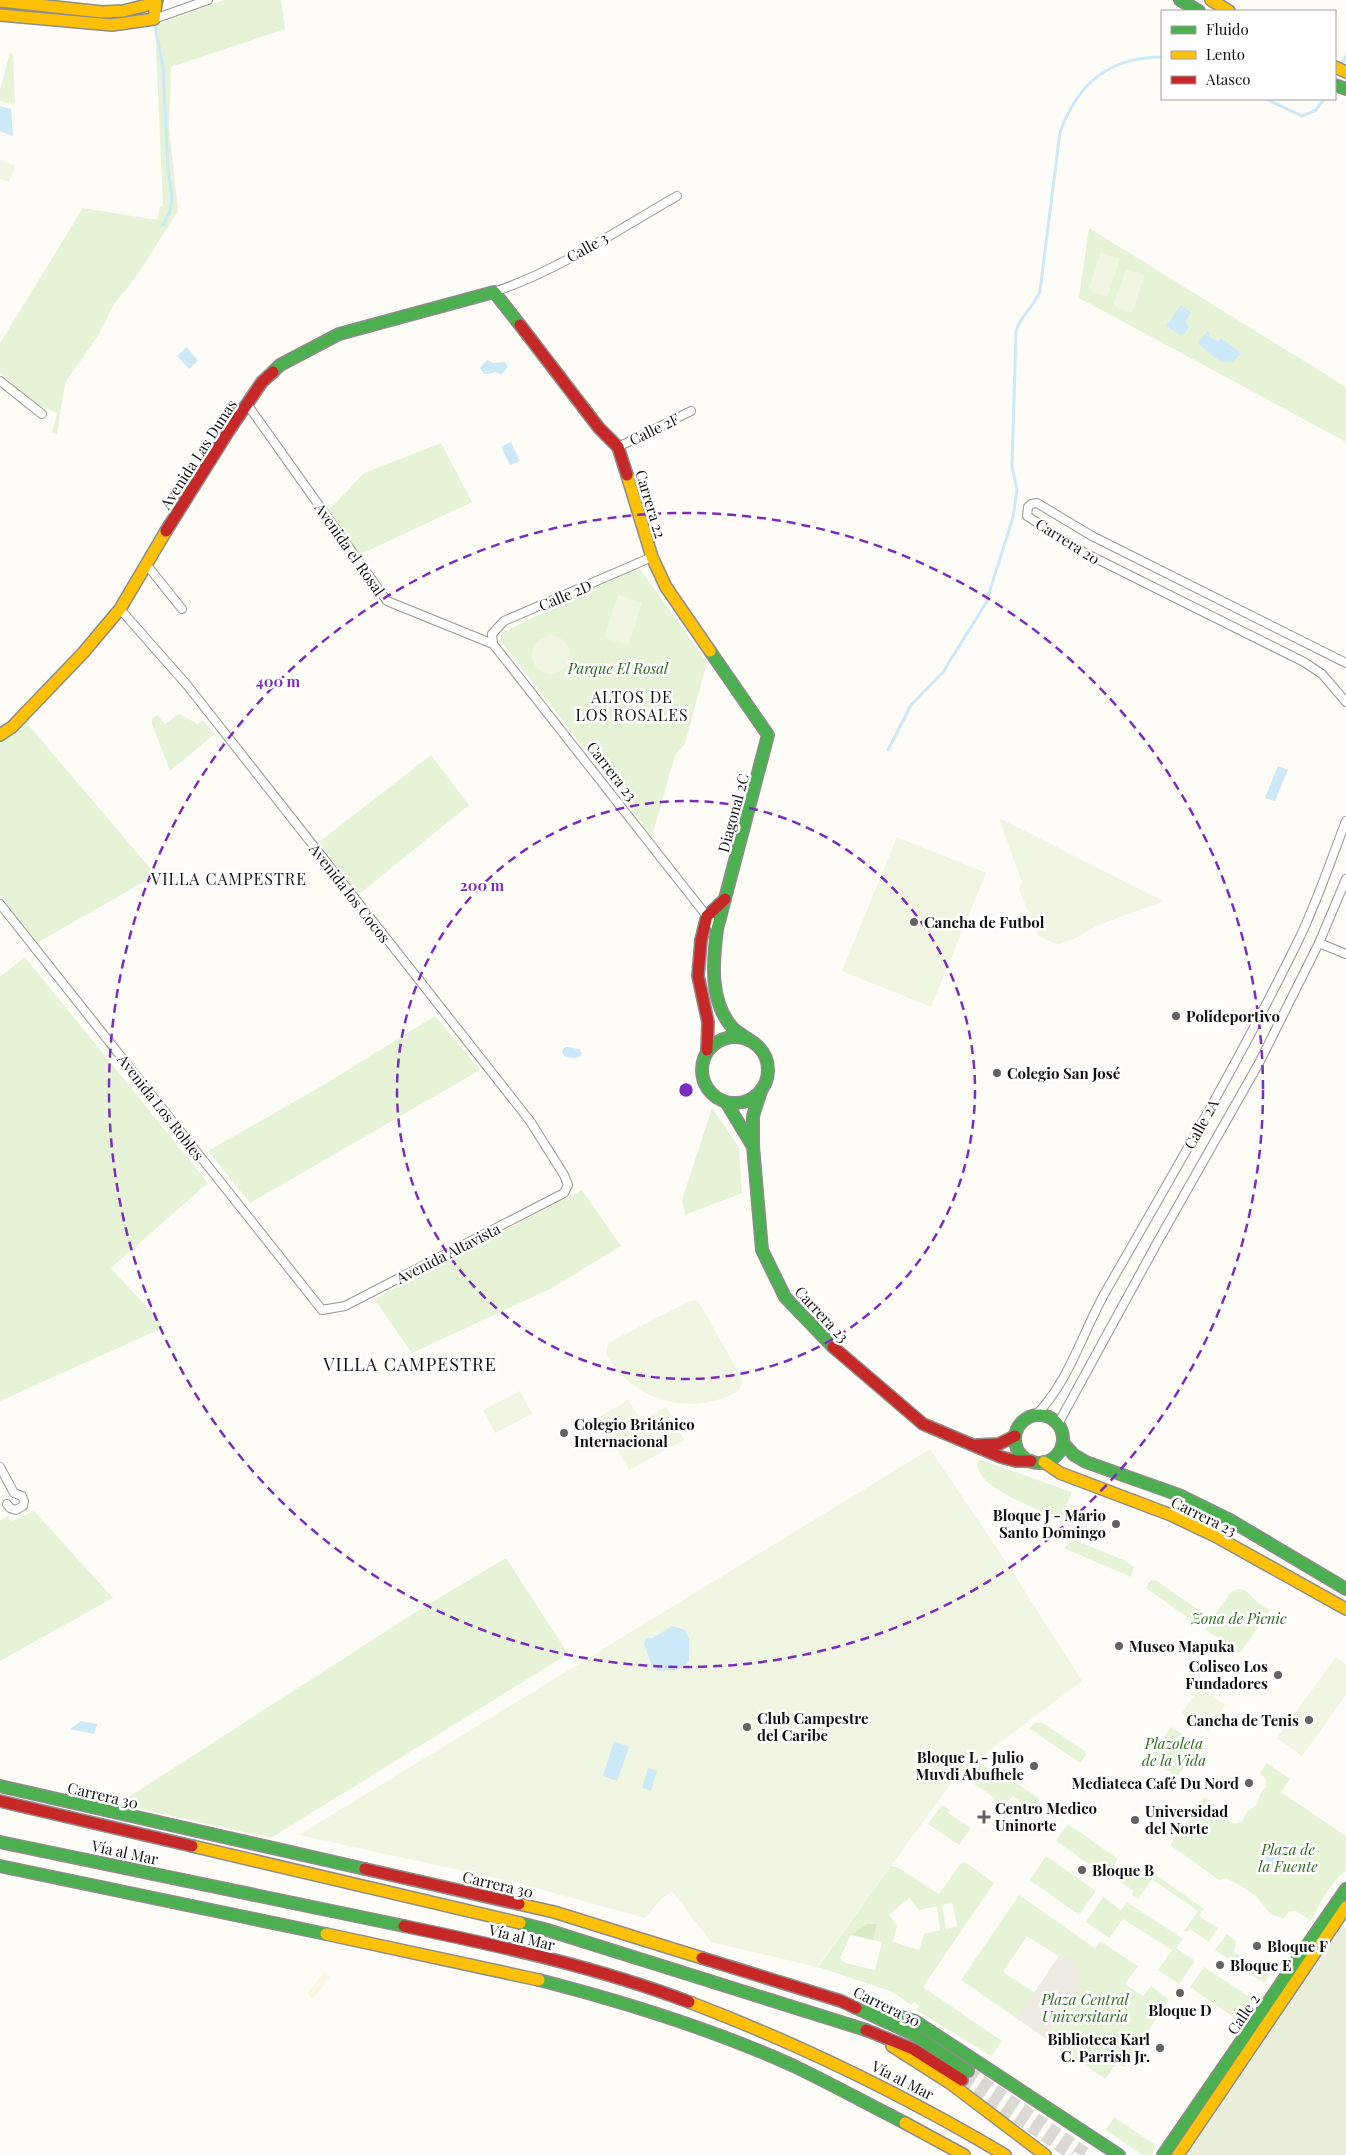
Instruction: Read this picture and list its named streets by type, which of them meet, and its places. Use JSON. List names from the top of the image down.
{
  "streets": {
    "main road": [
      "Avenida Las Dunas",
      "Carrera 22",
      "Carrera 23",
      "Diagonal 2C",
      "Carrera 30",
      "Vía al Mar",
      "Calle 2"
    ],
    "street": [
      "Calle 3",
      "Calle 2F",
      "Carrera 20",
      "Avenida el Rosal",
      "Calle 2D",
      "Avenida los Cocos",
      "Avenida Los Robles",
      "Calle 2A",
      "Avenida Altavista"
    ]
  },
  "crossings": [
    ["Calle 3", "Avenida Las Dunas"],
    ["Calle 3", "Carrera 22"],
    ["Calle 2F", "Carrera 22"],
    ["Avenida Las Dunas", "Carrera 22"],
    ["Avenida Las Dunas", "Avenida el Rosal"],
    ["Avenida Las Dunas", "Avenida los Cocos"],
    ["Carrera 22", "Calle 2D"],
    ["Carrera 22", "Diagonal 2C"],
    ["Avenida el Rosal", "Calle 2D"],
    ["Avenida el Rosal", "Carrera 23"],
    ["Calle 2D", "Carrera 23"],
    ["Carrera 23", "Diagonal 2C"],
    ["Carrera 23", "Calle 2A"],
    ["Avenida los Cocos", "Avenida Altavista"],
    ["Avenida Los Robles", "Avenida Altavista"]
  ],
  "districts": ["ALTOS DE LOS ROSALES", "VILLA CAMPESTRE", "VILLA CAMPESTRE"],
  "parks": [
    "Parque El Rosal",
    "Zona de Picnic",
    "Plazoleta de la Vida",
    "Plaza de la Fuente",
    "Plaza Central Universitaria"
  ],
  "places": {
    "other": [
      "Cancha de Futbol",
      "Polideportivo",
      "Colegio San José",
      "Colegio Británico Internacional",
      "Bloque J - Mario Santo Domingo",
      "Museo Mapuka",
      "Coliseo Los Fundadores",
      "Cancha de Tenis",
      "Club Campestre del Caribe",
      "Bloque L - Julio Muvdi Abufhele",
      "Mediateca Café Du Nord",
      "Universidad del Norte",
      "Bloque B",
      "Bloque F",
      "Bloque E",
      "Bloque D",
      "Biblioteca Karl C. Parrish Jr."
    ],
    "health": ["Centro Medico Uninorte"]
  },
  "legend": ["Fluido", "Lento", "Atasco"],
  "rings": ["400 m", "200 m"]
}
